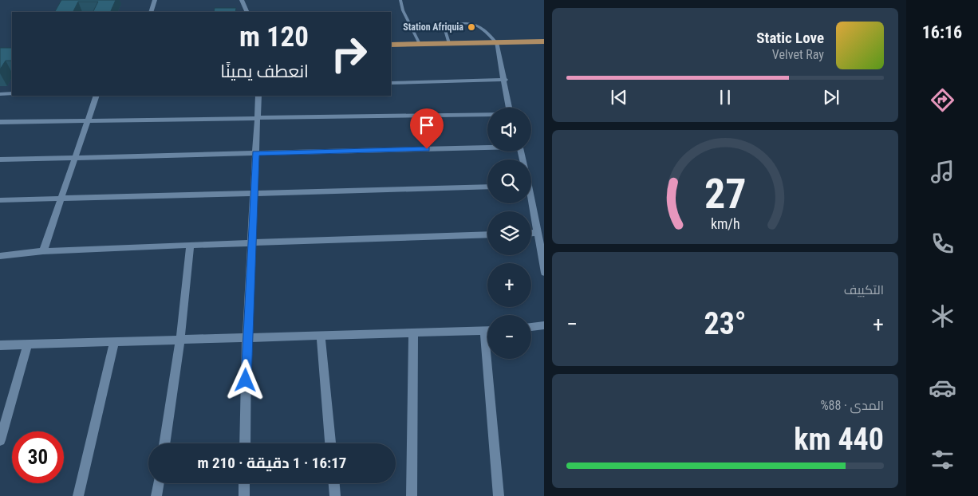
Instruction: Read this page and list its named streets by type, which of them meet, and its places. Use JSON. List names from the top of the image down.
{
  "places": ["Station Afriquia"],
  "page": {
    "tabs": "16:16",
    "turn": ["120 m", "انعطف يمينًا"],
    "song": ["Static Love", "Velvet Ray"],
    "map_buttons": ["+", "−"],
    "tile": [
      "التكييف",
      ["المدى · 88%", "440 km"]
    ],
    "heat": ["−", "23°", "+"],
    "limit": "30",
    "trip": "16:17 · 1 دقيقة · 210 m",
    "gauge": ["27", "km/h"]
  }
}
